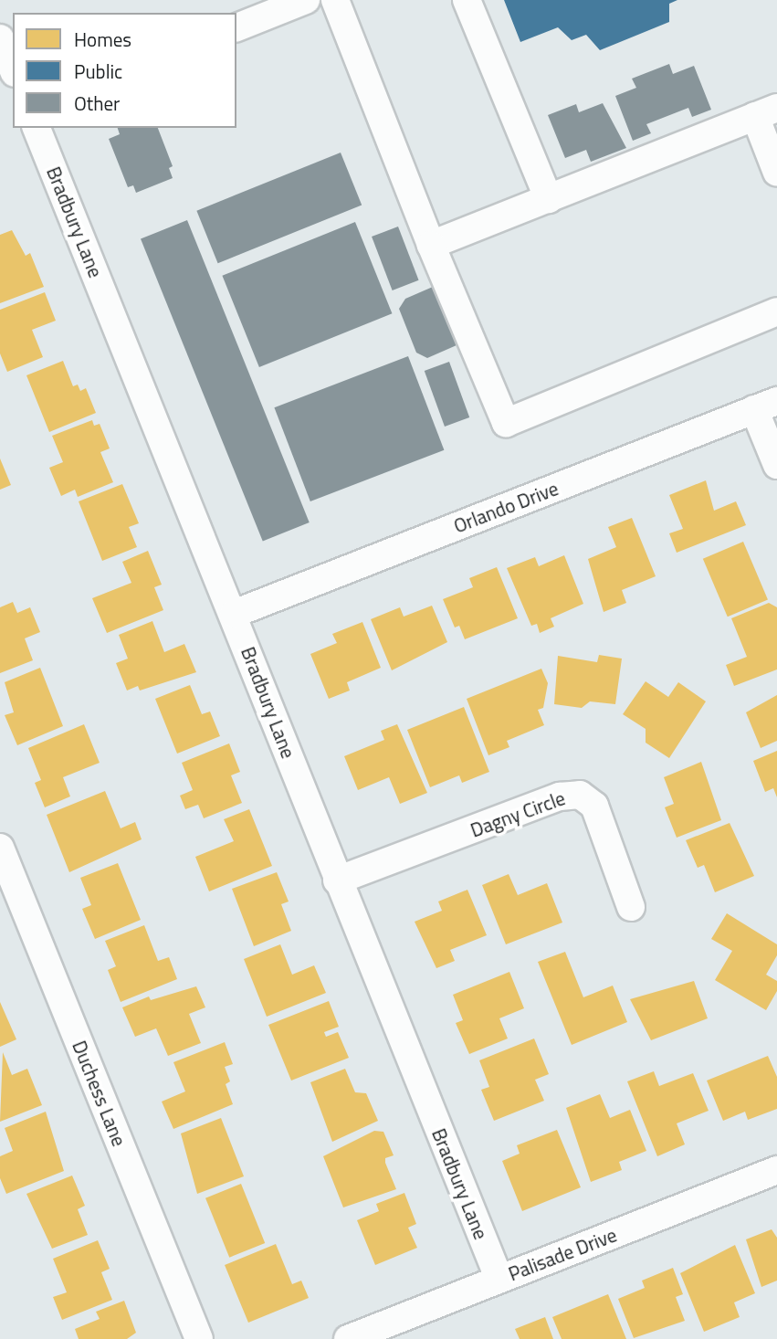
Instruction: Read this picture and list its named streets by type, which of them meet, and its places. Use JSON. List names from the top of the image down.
{
  "streets": {
    "street": [
      "Bradbury Lane",
      "Orlando Drive",
      "Dagny Circle",
      "Duchess Lane",
      "Palisade Drive"
    ]
  },
  "crossings": [
    ["Bradbury Lane", "Orlando Drive"],
    ["Bradbury Lane", "Dagny Circle"],
    ["Bradbury Lane", "Palisade Drive"]
  ],
  "legend": ["Homes", "Public", "Other"]
}
